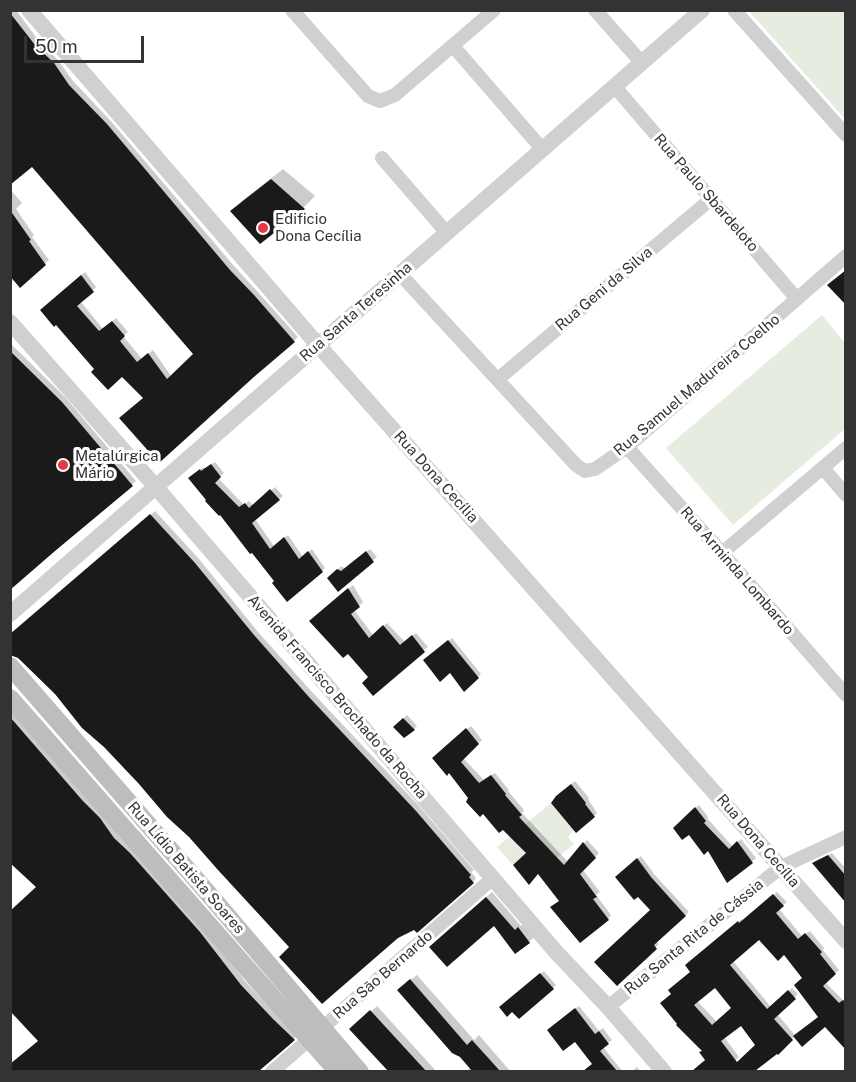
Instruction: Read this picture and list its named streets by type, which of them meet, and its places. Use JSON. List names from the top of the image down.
{
  "streets": {
    "main road": ["Rua Lídio Batista Soares"],
    "street": [
      "Rua Paulo Sbardeloto",
      "Rua Geni da Silva",
      "Rua Santa Teresinha",
      "Rua Samuel Madureira Coelho",
      "Rua Dona Cecília",
      "Rua Arminda Lombardo",
      "Avenida Francisco Brochado da Rocha",
      "Rua Santa Rita de Cássia",
      "Rua São Bernardo"
    ]
  },
  "crossings": [
    ["Rua Paulo Sbardeloto", "Rua Geni da Silva"],
    ["Rua Paulo Sbardeloto", "Rua Santa Teresinha"],
    ["Rua Paulo Sbardeloto", "Rua Samuel Madureira Coelho"],
    ["Rua Geni da Silva", "Rua Samuel Madureira Coelho"],
    ["Rua Santa Teresinha", "Rua Samuel Madureira Coelho"],
    ["Rua Santa Teresinha", "Rua Dona Cecília"],
    ["Rua Santa Teresinha", "Avenida Francisco Brochado da Rocha"],
    ["Rua Samuel Madureira Coelho", "Rua Arminda Lombardo"],
    ["Rua Dona Cecília", "Rua Santa Rita de Cássia"],
    ["Avenida Francisco Brochado da Rocha", "Rua Santa Rita de Cássia"],
    ["Avenida Francisco Brochado da Rocha", "Rua São Bernardo"],
    ["Rua Lídio Batista Soares", "Rua São Bernardo"]
  ],
  "places": ["Edificio Dona Cecília", "Metalúrgica Mário"],
  "scale_bar": "50 m"
}
